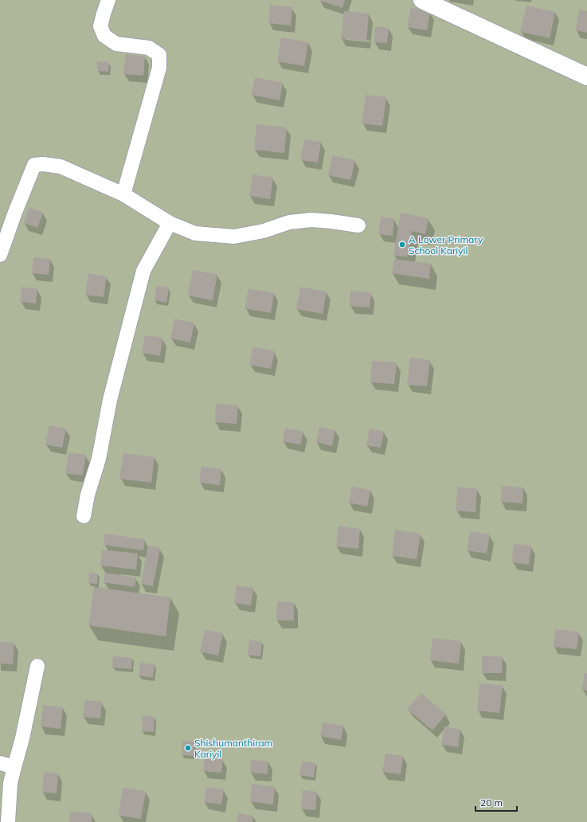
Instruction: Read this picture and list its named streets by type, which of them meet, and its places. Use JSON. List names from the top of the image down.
{
  "places": ["A Lower Primary School Kariyil", "Shishumanthiram Kariyil"],
  "scale_bar": "20 m"
}
